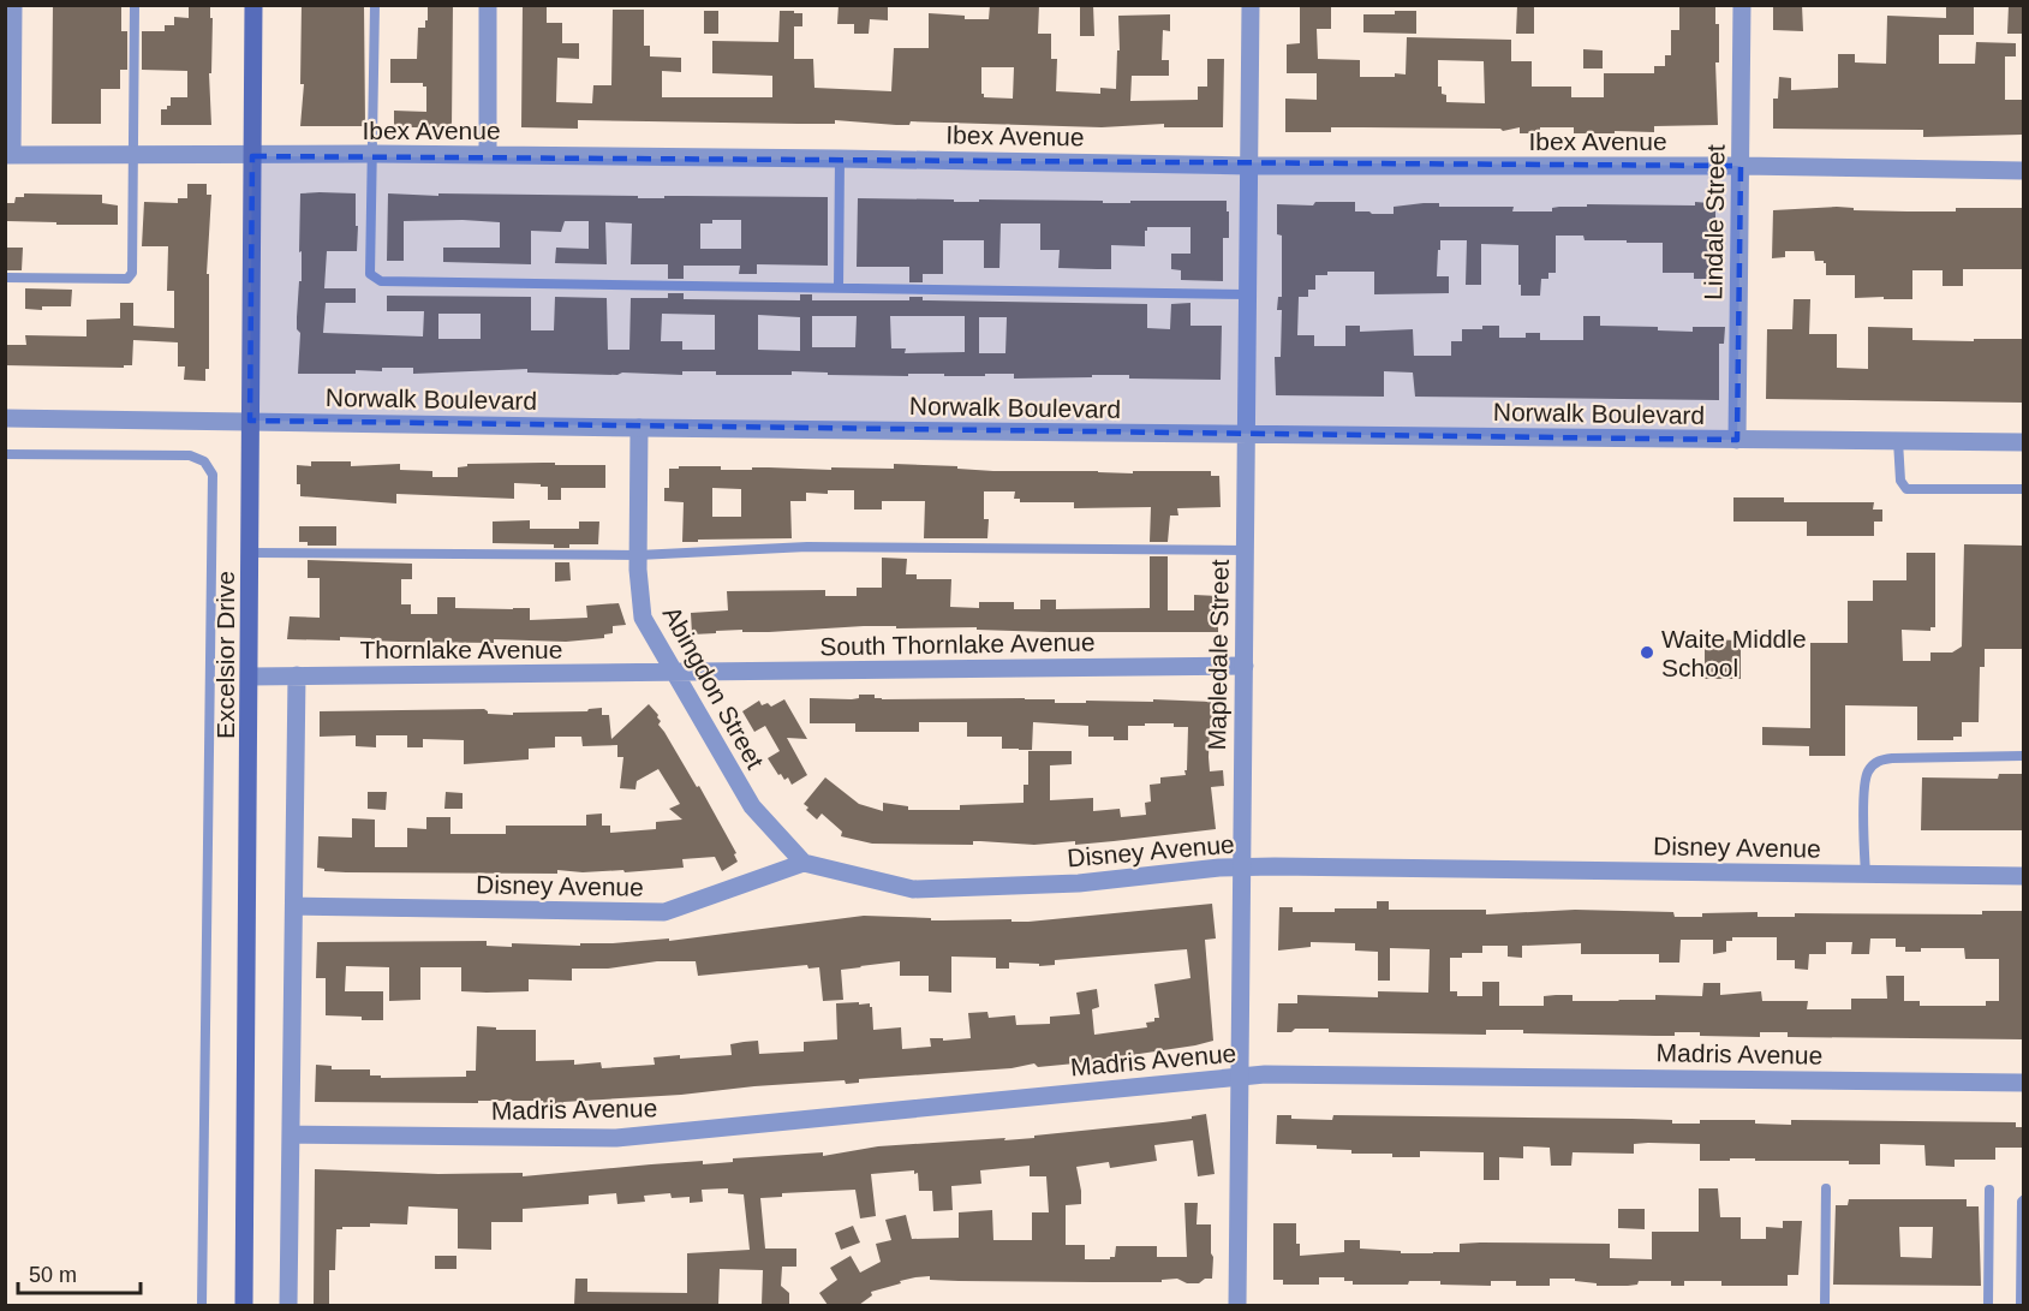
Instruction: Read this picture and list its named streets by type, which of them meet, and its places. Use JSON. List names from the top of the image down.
{
  "streets": {
    "main road": ["Excelsior Drive"],
    "street": [
      "Ibex Avenue",
      "Lindale Street",
      "Norwalk Boulevard",
      "South Thornlake Avenue",
      "Thornlake Avenue",
      "Mapledale Street",
      "Abingdon Street",
      "Disney Avenue",
      "Madris Avenue"
    ]
  },
  "crossings": [
    ["Ibex Avenue", "Lindale Street"],
    ["Ibex Avenue", "Excelsior Drive"],
    ["Ibex Avenue", "Mapledale Street"],
    ["Lindale Street", "Norwalk Boulevard"],
    ["Norwalk Boulevard", "Excelsior Drive"],
    ["Norwalk Boulevard", "Mapledale Street"],
    ["Norwalk Boulevard", "Abingdon Street"],
    ["South Thornlake Avenue", "Thornlake Avenue"],
    ["South Thornlake Avenue", "Mapledale Street"],
    ["South Thornlake Avenue", "Abingdon Street"],
    ["Thornlake Avenue", "Excelsior Drive"],
    ["Thornlake Avenue", "Abingdon Street"],
    ["Mapledale Street", "Disney Avenue"],
    ["Mapledale Street", "Madris Avenue"],
    ["Abingdon Street", "Disney Avenue"]
  ],
  "places": ["Waite Middle School"],
  "scale_bar": "50 m"
}
